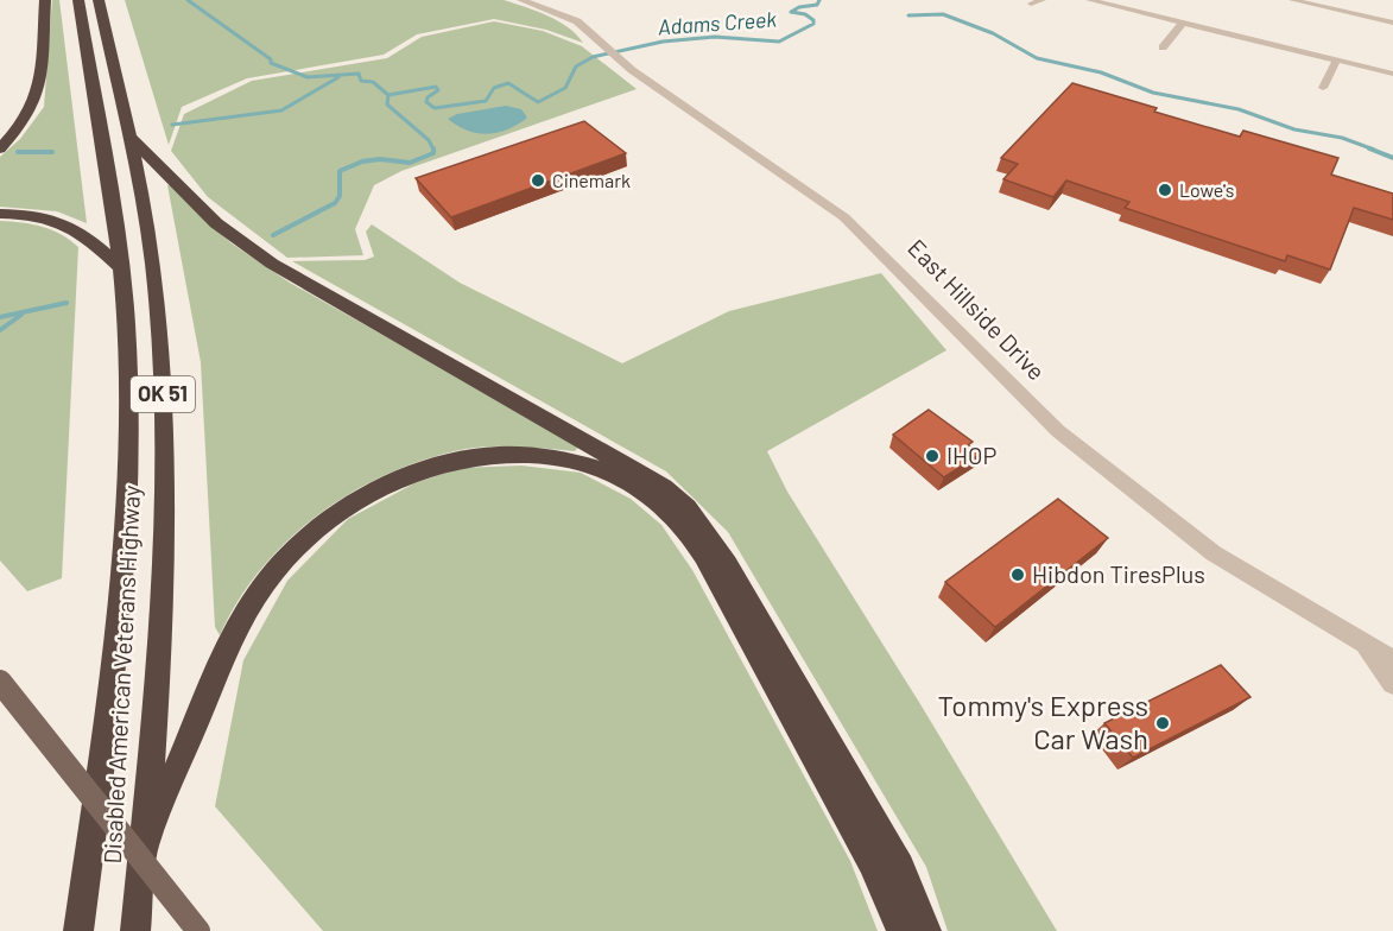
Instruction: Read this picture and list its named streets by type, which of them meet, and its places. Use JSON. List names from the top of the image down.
{
  "streets": {
    "highway": ["OK 51", "Disabled American Veterans Highway"],
    "street": ["East Hillside Drive"]
  },
  "water": ["Adams Creek"],
  "places": [
    "Cinemark",
    "Lowe's",
    "IHOP",
    "Hibdon TiresPlus",
    "Tommy's Express Car Wash"
  ]
}
